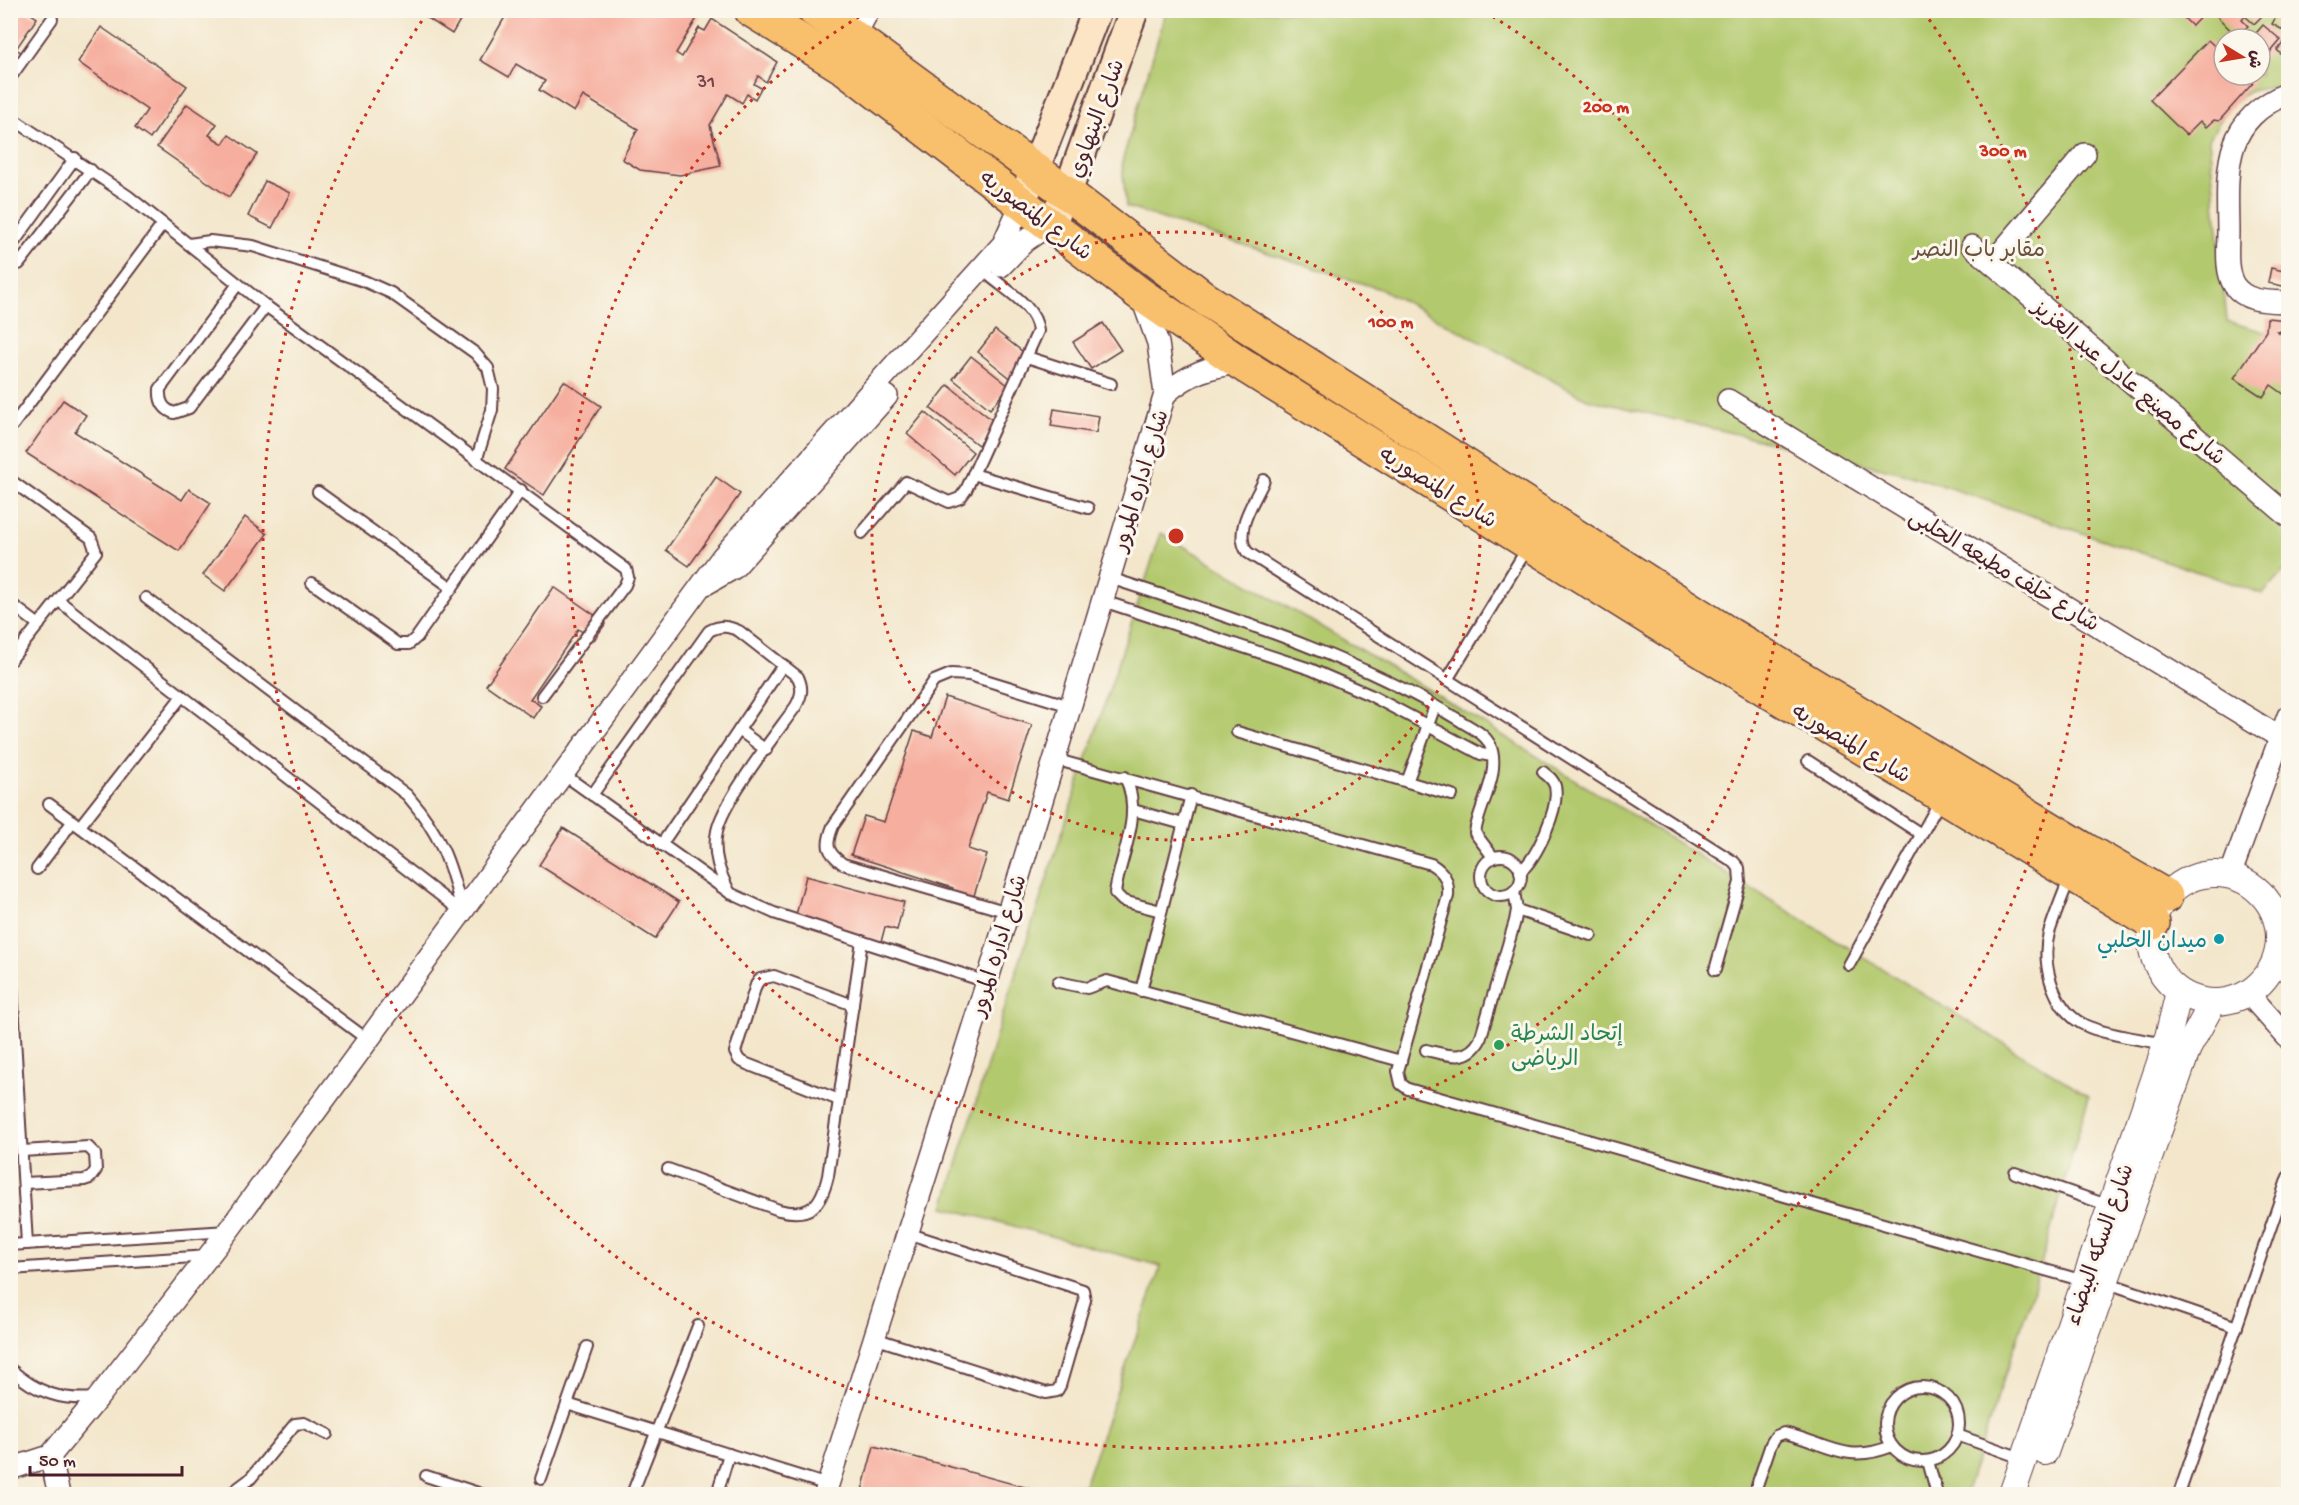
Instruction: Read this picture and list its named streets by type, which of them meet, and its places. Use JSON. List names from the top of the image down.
{
  "streets": {
    "main road": ["شارع البنهاوي", "شارع المنصوريه"],
    "street": [
      "شارع مصنع عادل عبد العزيز",
      "شارع اداره المرور",
      "شارع خلف مطبعه الحلبى",
      "شارع السكه البيضاء"
    ]
  },
  "crossings": [
    ["شارع البنهاوي", "شارع المنصوريه"],
    ["شارع المنصوريه", "شارع اداره المرور"],
    ["شارع المنصوريه", "شارع السكه البيضاء"]
  ],
  "parks": ["مقابر باب النصر"],
  "places": ["ميدان الحلبي", "إتحاد الشرطة الرياضى"],
  "house_numbers": ["31"],
  "scale_bar": "50 m",
  "north": "right",
  "rings": ["200 m", "300 m", "100 m"]
}
